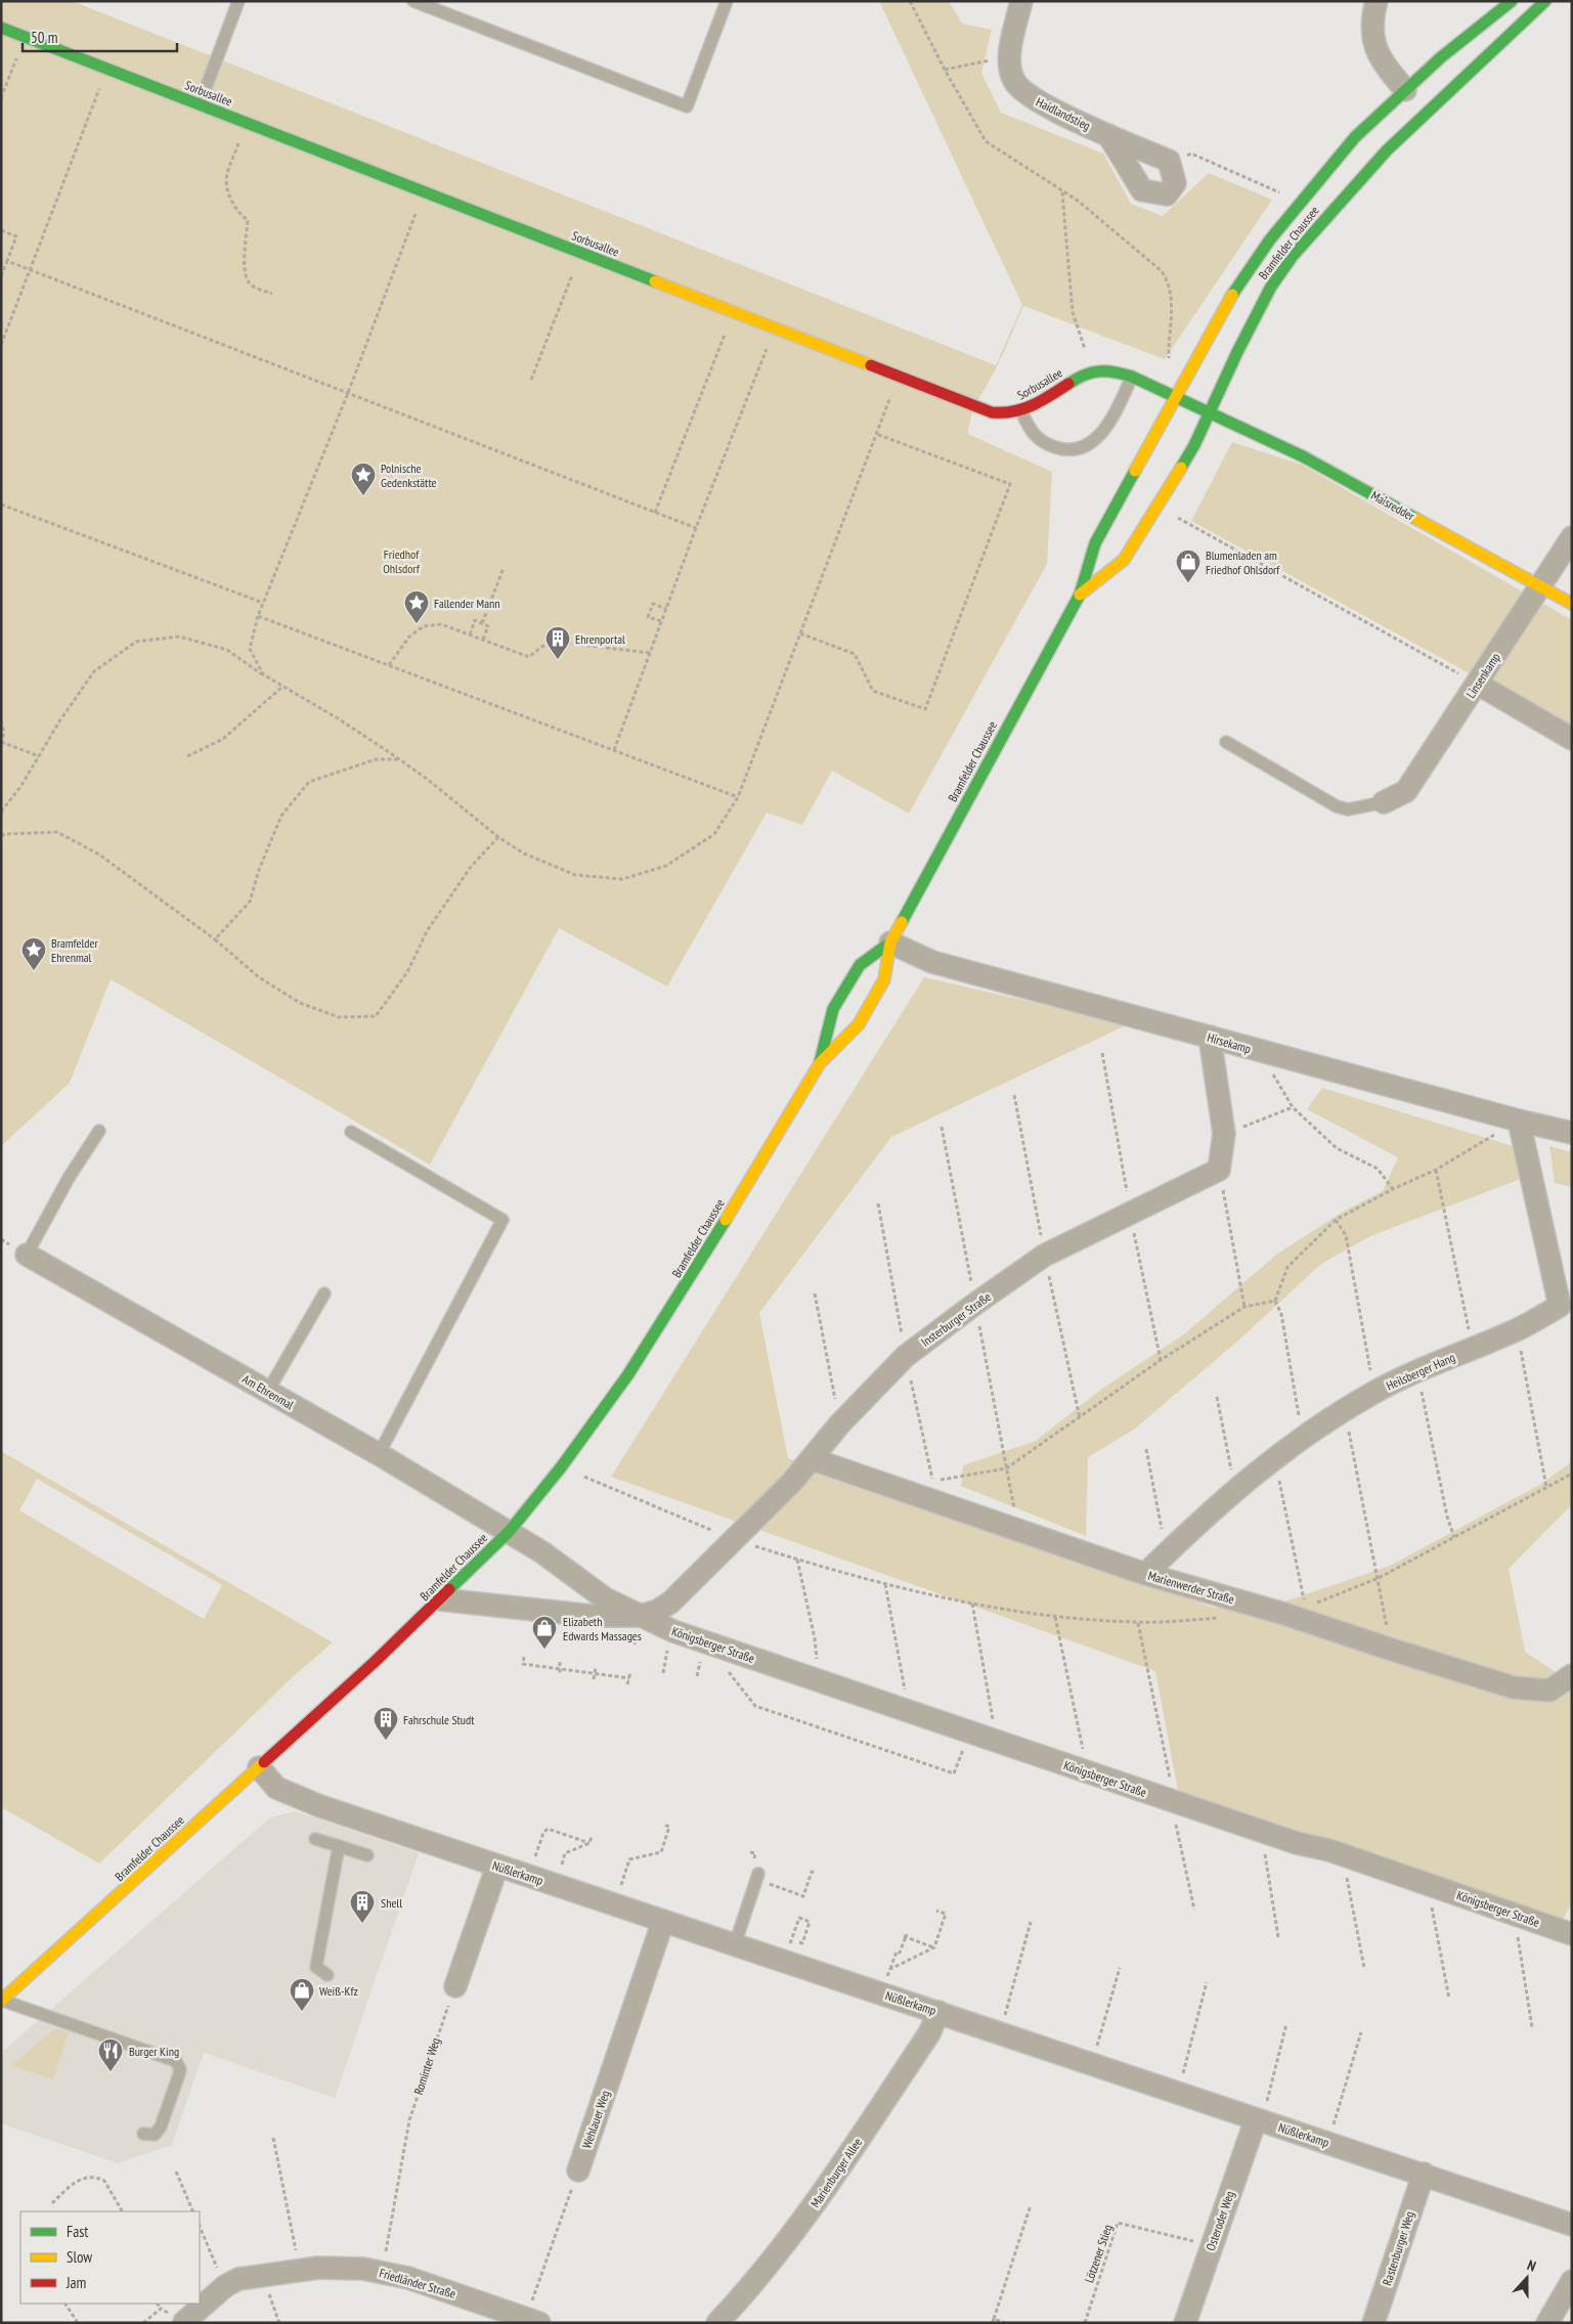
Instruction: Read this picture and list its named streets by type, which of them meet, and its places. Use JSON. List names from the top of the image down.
{
  "streets": {
    "main road": ["Sorbusallee", "Bramfelder Chaussee", "Maisredder"],
    "street": [
      "Haidlandstieg",
      "Linsenkamp",
      "Hirsekamp",
      "Insterburger Straße",
      "Heilsberger Hang",
      "Am Ehrenmal",
      "Marienwerder Straße",
      "Königsberger Straße",
      "Nüßlerkamp",
      "Wehlauer Weg",
      "Marienburger Allee",
      "Osteroder Weg",
      "Rastenburger Weg",
      "Friedländer Straße"
    ],
    "path": ["Rominter Weg", "Lötzener Stieg"]
  },
  "crossings": [
    ["Sorbusallee", "Bramfelder Chaussee"],
    ["Sorbusallee", "Maisredder"],
    ["Bramfelder Chaussee", "Maisredder"],
    ["Bramfelder Chaussee", "Hirsekamp"],
    ["Bramfelder Chaussee", "Am Ehrenmal"],
    ["Bramfelder Chaussee", "Königsberger Straße"],
    ["Bramfelder Chaussee", "Nüßlerkamp"],
    ["Maisredder", "Linsenkamp"],
    ["Hirsekamp", "Heilsberger Hang"],
    ["Insterburger Straße", "Marienwerder Straße"],
    ["Insterburger Straße", "Königsberger Straße"],
    ["Heilsberger Hang", "Marienwerder Straße"],
    ["Am Ehrenmal", "Königsberger Straße"],
    ["Nüßlerkamp", "Wehlauer Weg"],
    ["Nüßlerkamp", "Marienburger Allee"],
    ["Nüßlerkamp", "Osteroder Weg"],
    ["Nüßlerkamp", "Rastenburger Weg"],
    ["Rominter Weg", "Friedländer Straße"],
    ["Osteroder Weg", "Lötzener Stieg"]
  ],
  "parks": ["Friedhof Ohlsdorf"],
  "places": {
    "place": ["Polnische Gedenkstätte", "Fallender Mann", "Bramfelder Ehrenmal"],
    "shop": ["Blumenladen am Friedhof Ohlsdorf", "Elizabeth Edwards Massages", "Weiß-Kfz"],
    "building": ["Ehrenportal", "Fahrschule Studt", "Shell"],
    "restaurant": ["Burger King"]
  },
  "legend": ["Fast", "Slow", "Jam"],
  "scale_bar": "50 m",
  "north": "top"
}
